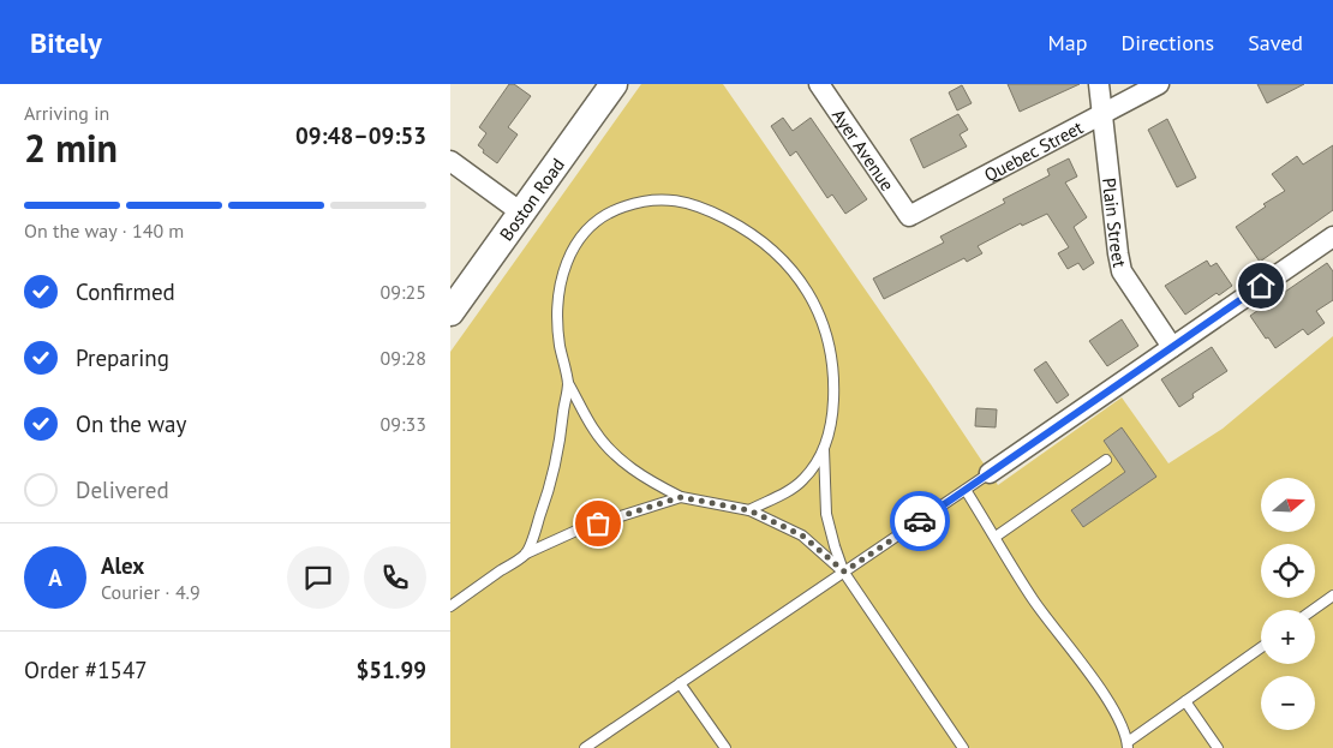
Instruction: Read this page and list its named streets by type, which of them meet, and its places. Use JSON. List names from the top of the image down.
{
  "streets": {
    "main road": ["Boston Road"],
    "street": ["Ayer Avenue", "Quebec Street", "Plain Street"]
  },
  "crossings": [
    ["Ayer Avenue", "Quebec Street"],
    ["Quebec Street", "Plain Street"]
  ],
  "north": "right",
  "page": {
    "header": "Bitely",
    "nav": ["Map", "Directions", "Saved"],
    "heading": ["2 min", "Arriving in", "09:48–09:53"],
    "panel": [
      "Alex",
      "Courier · 4.9",
      "Order #1547",
      "$51.99"
    ],
    "bar": "On the way · 140 m",
    "list": [
      ["Confirmed", "09:25"],
      ["Preparing", "09:28"],
      ["On the way", "09:33"],
      "Delivered"
    ],
    "map_buttons": ["+", "−"],
    "round": "A"
  }
}
